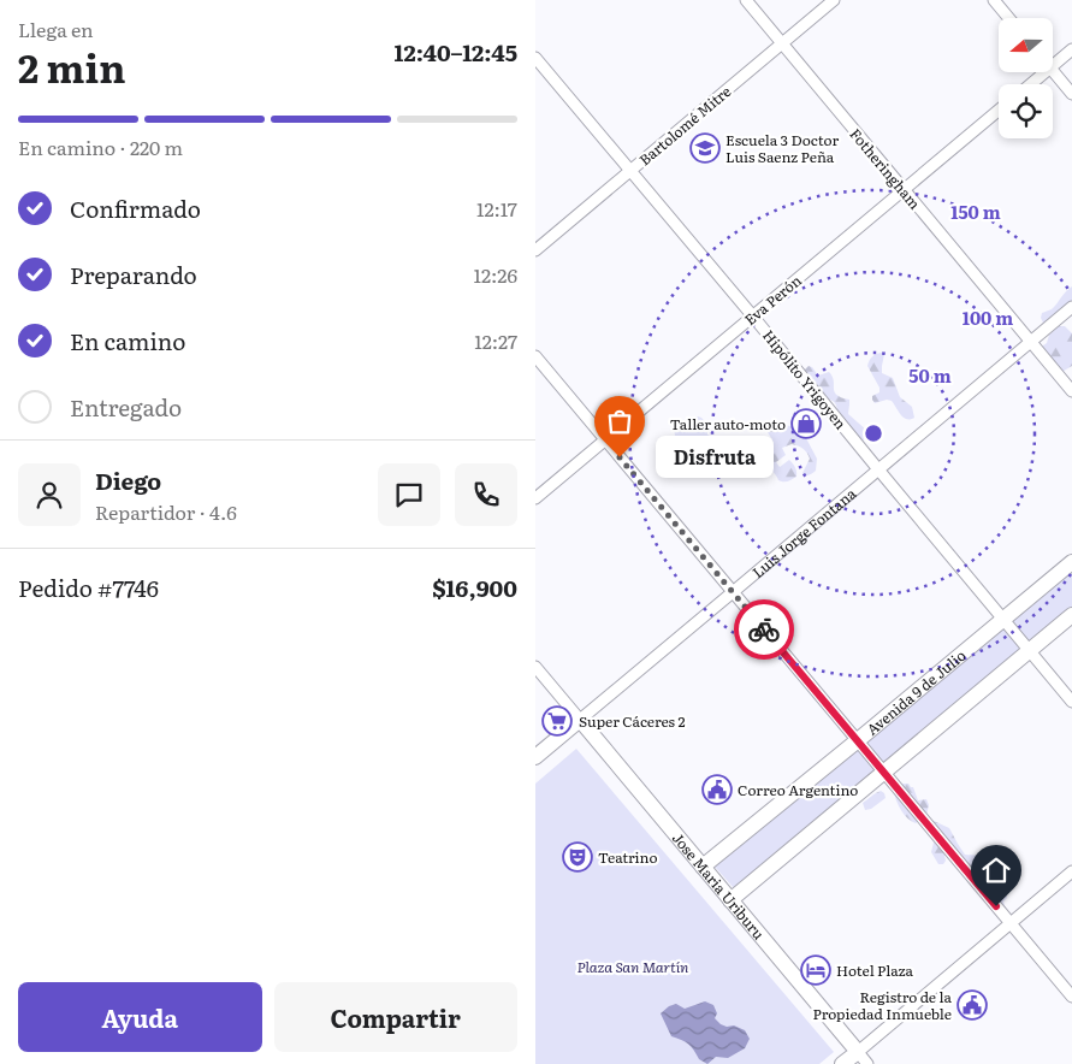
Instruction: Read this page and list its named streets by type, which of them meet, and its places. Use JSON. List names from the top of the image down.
{
  "streets": {
    "main road": ["Luis Jorge Fontana", "Avenida 9 de Julio", "Jose Maria Uriburu"],
    "street": [
      "Bartolomé Mitre",
      "Fotheringham",
      "Eva Perón",
      "Hipólito Yrigoyen"
    ]
  },
  "crossings": [
    ["Bartolomé Mitre", "Fotheringham"],
    ["Bartolomé Mitre", "Hipólito Yrigoyen"],
    ["Fotheringham", "Eva Perón"],
    ["Fotheringham", "Luis Jorge Fontana"],
    ["Eva Perón", "Hipólito Yrigoyen"],
    ["Hipólito Yrigoyen", "Luis Jorge Fontana"],
    ["Hipólito Yrigoyen", "Avenida 9 de Julio"],
    ["Luis Jorge Fontana", "Jose Maria Uriburu"],
    ["Avenida 9 de Julio", "Jose Maria Uriburu"]
  ],
  "parks": ["Plaza San Martín"],
  "places": {
    "school or university": ["Escuela 3 Doctor Luis Saenz Peña"],
    "shop": ["Taller auto-moto"],
    "other": ["Disfruta"],
    "supermarket": ["Super Cáceres 2"],
    "public building": ["Correo Argentino", "Registro de la Propiedad Inmueble"],
    "theatre": ["Teatrino"],
    "hotel": ["Hotel Plaza"]
  },
  "north": "left",
  "page": {
    "heading": ["2 min", "Llega en", "12:40–12:45"],
    "panel": [
      "Diego",
      "Repartidor · 4.6",
      "Pedido #7746",
      "$16,900"
    ],
    "bar": "En camino · 220 m",
    "list": [
      ["Confirmado", "12:17"],
      ["Preparando", "12:26"],
      ["En camino", "12:27"],
      "Entregado"
    ],
    "bubble": "Disfruta",
    "buttons": ["Ayuda", "Compartir"]
  },
  "rings": ["150 m", "100 m", "50 m"]
}
